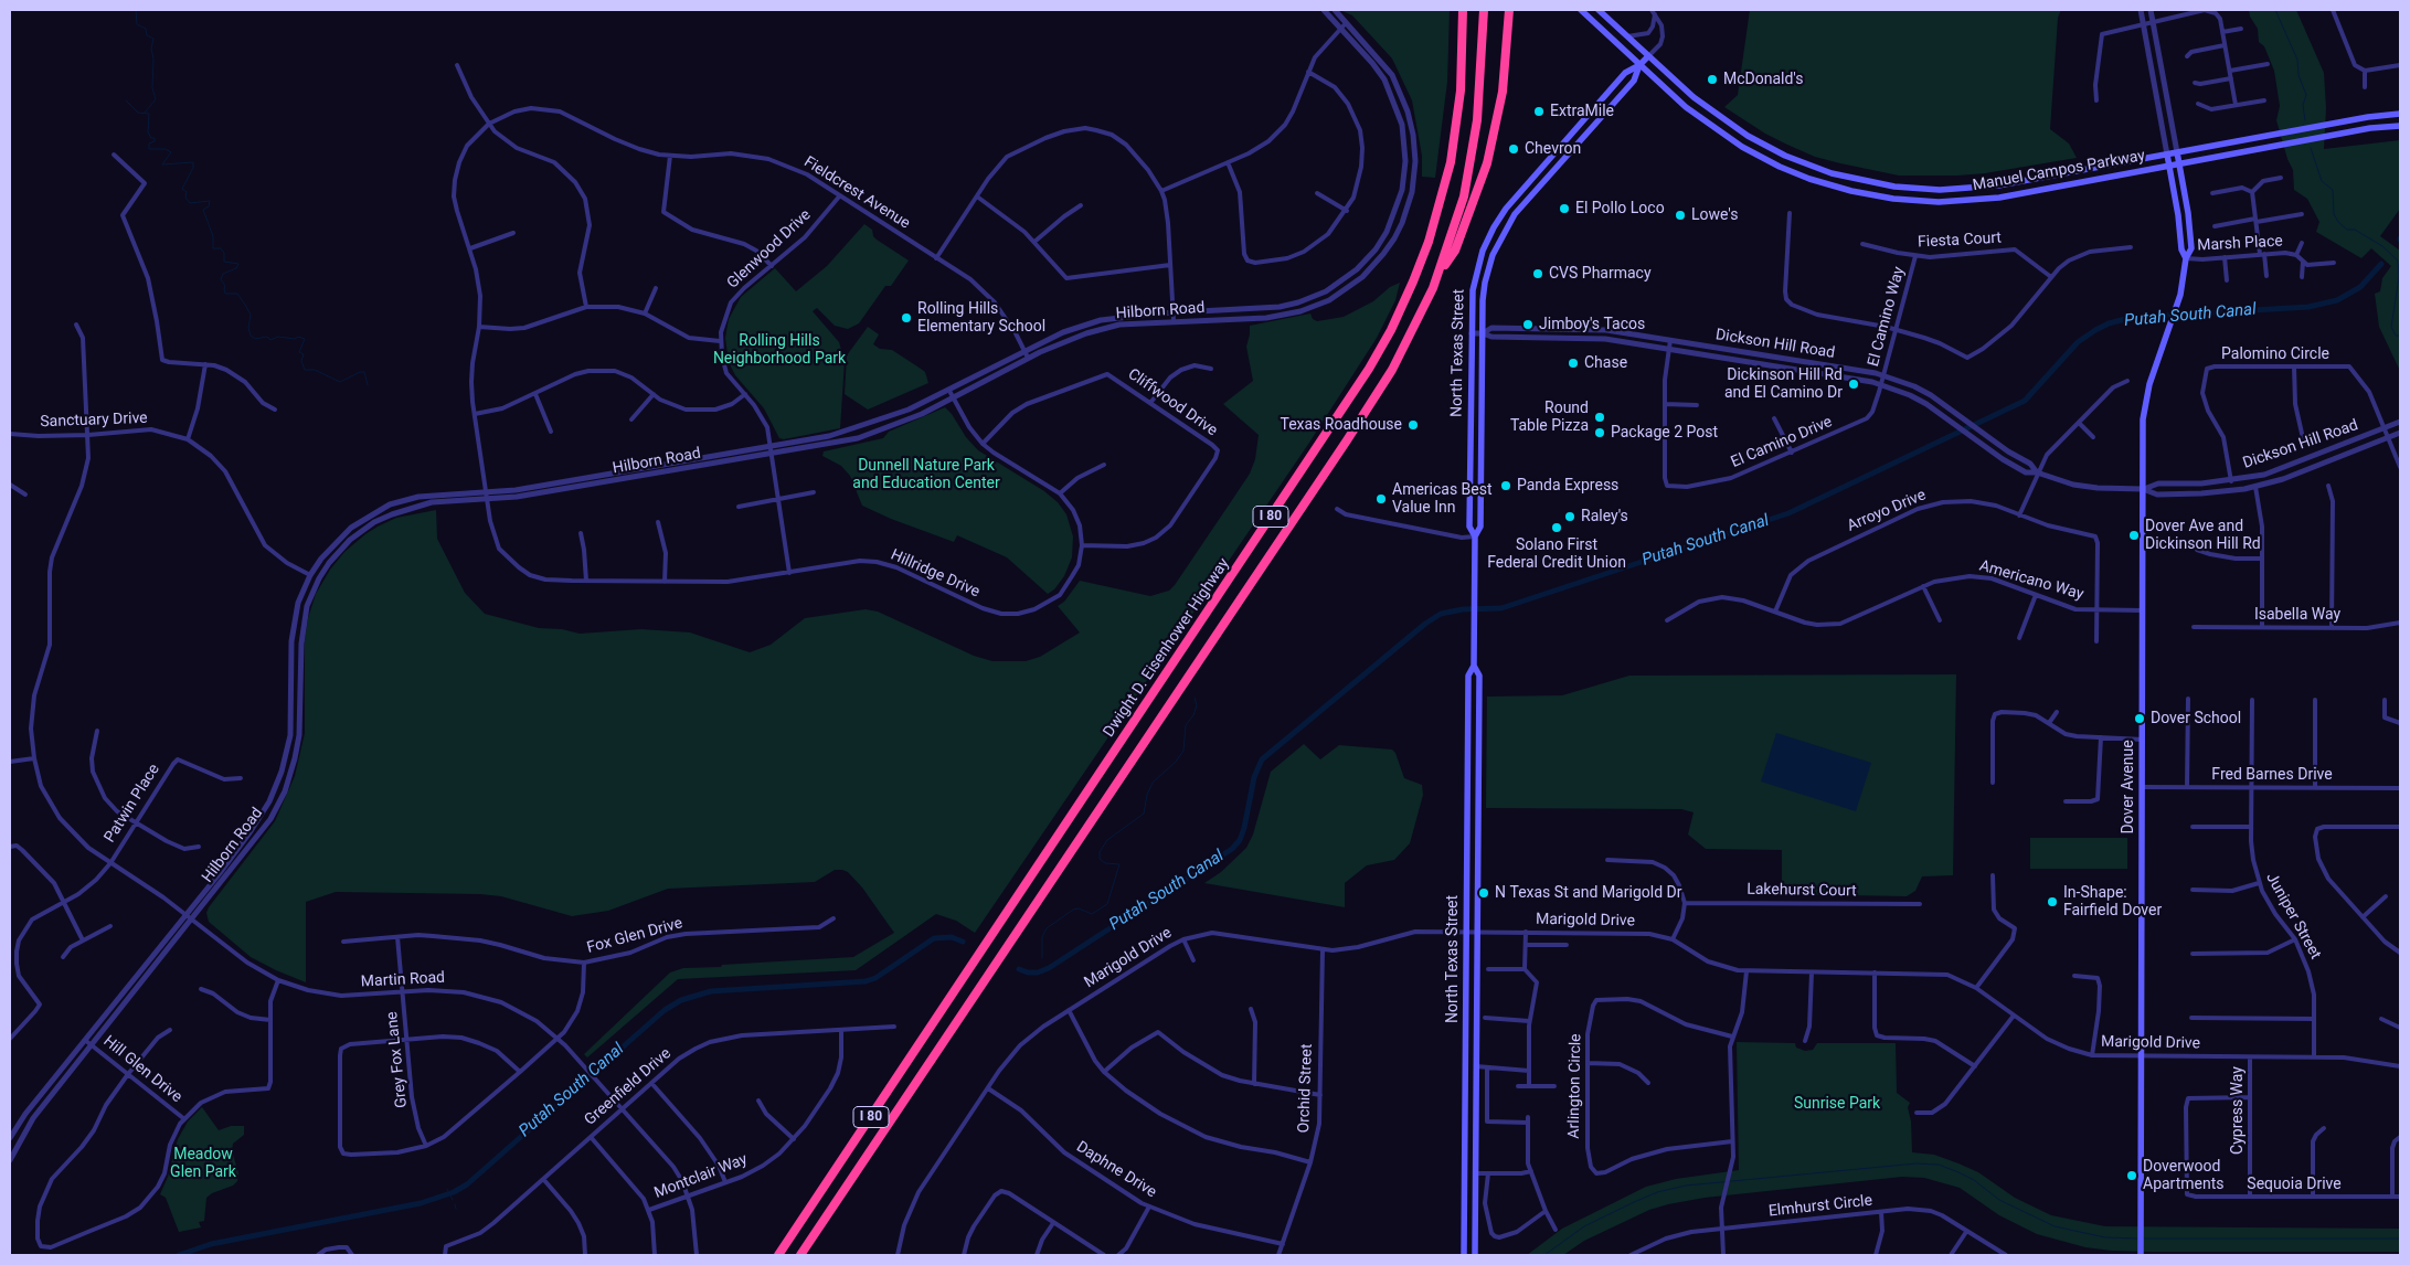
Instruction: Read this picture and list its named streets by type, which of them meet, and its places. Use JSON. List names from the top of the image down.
{
  "streets": {
    "highway": ["I 80", "Dwight D. Eisenhower Highway"],
    "main road": ["Manuel Campos Parkway", "North Texas Street", "Dover Avenue"],
    "street": [
      "Fieldcrest Avenue",
      "Fiesta Court",
      "Marsh Place",
      "Glenwood Drive",
      "Hilborn Road",
      "El Camino Way",
      "Dickson Hill Road",
      "Palomino Circle",
      "Cliffwood Drive",
      "Sanctuary Drive",
      "El Camino Drive",
      "Arroyo Drive",
      "Hillridge Drive",
      "Americano Way",
      "Isabella Way",
      "Fred Barnes Drive",
      "Patwin Place",
      "Lakehurst Court",
      "Juniper Street",
      "Marigold Drive",
      "Fox Glen Drive",
      "Martin Road",
      "Grey Fox Lane",
      "Hill Glen Drive",
      "Arlington Circle",
      "Greenfield Drive",
      "Orchid Street",
      "Cypress Way",
      "Daphne Drive",
      "Montclair Way",
      "Sequoia Drive",
      "Elmhurst Circle"
    ]
  },
  "crossings": [
    ["Manuel Campos Parkway", "North Texas Street"],
    ["Manuel Campos Parkway", "Dover Avenue"],
    ["Fieldcrest Avenue", "Glenwood Drive"],
    ["Fieldcrest Avenue", "Hilborn Road"],
    ["Fieldcrest Avenue", "Hillridge Drive"],
    ["Fiesta Court", "El Camino Way"],
    ["Marsh Place", "Dover Avenue"],
    ["Glenwood Drive", "Hilborn Road"],
    ["Glenwood Drive", "Hillridge Drive"],
    ["Hilborn Road", "Sanctuary Drive"],
    ["Hilborn Road", "Hillridge Drive"],
    ["Hilborn Road", "Martin Road"],
    ["Hilborn Road", "Hill Glen Drive"],
    ["El Camino Way", "Dickson Hill Road"],
    ["El Camino Way", "El Camino Drive"],
    ["Dickson Hill Road", "North Texas Street"],
    ["Dickson Hill Road", "Palomino Circle"],
    ["Dickson Hill Road", "El Camino Drive"],
    ["Dickson Hill Road", "Dover Avenue"],
    ["North Texas Street", "Marigold Drive"],
    ["Cliffwood Drive", "Hillridge Drive"],
    ["Sanctuary Drive", "Martin Road"],
    ["Arroyo Drive", "Americano Way"],
    ["Americano Way", "Dover Avenue"],
    ["Fred Barnes Drive", "Dover Avenue"],
    ["Fred Barnes Drive", "Juniper Street"],
    ["Dover Avenue", "Marigold Drive"],
    ["Patwin Place", "Martin Road"],
    ["Juniper Street", "Marigold Drive"],
    ["Marigold Drive", "Orchid Street"],
    ["Marigold Drive", "Cypress Way"],
    ["Marigold Drive", "Daphne Drive"],
    ["Fox Glen Drive", "Grey Fox Lane"],
    ["Martin Road", "Grey Fox Lane"],
    ["Martin Road", "Greenfield Drive"],
    ["Martin Road", "Montclair Way"],
    ["Greenfield Drive", "Montclair Way"],
    ["Orchid Street", "Daphne Drive"],
    ["Cypress Way", "Sequoia Drive"]
  ],
  "water": ["Putah South Canal"],
  "parks": [
    "Rolling Hills Neighborhood Park",
    "Dunnell Nature Park and Education Center",
    "Sunrise Park",
    "Meadow Glen Park"
  ],
  "places": [
    "McDonald's",
    "ExtraMile",
    "Chevron",
    "El Pollo Loco",
    "Lowe's",
    "CVS Pharmacy",
    "Rolling Hills Elementary School",
    "Jimboy's Tacos",
    "Chase",
    "Dickinson Hill Rd and El Camino Dr",
    "Round Table Pizza",
    "Texas Roadhouse",
    "Package 2 Post",
    "Panda Express",
    "Americas Best Value Inn",
    "Raley's",
    "Solano First Federal Credit Union",
    "Dover Ave and Dickinson Hill Rd",
    "Dover School",
    "N Texas St and Marigold Dr",
    "In-Shape: Fairfield Dover",
    "Doverwood Apartments"
  ]
}
